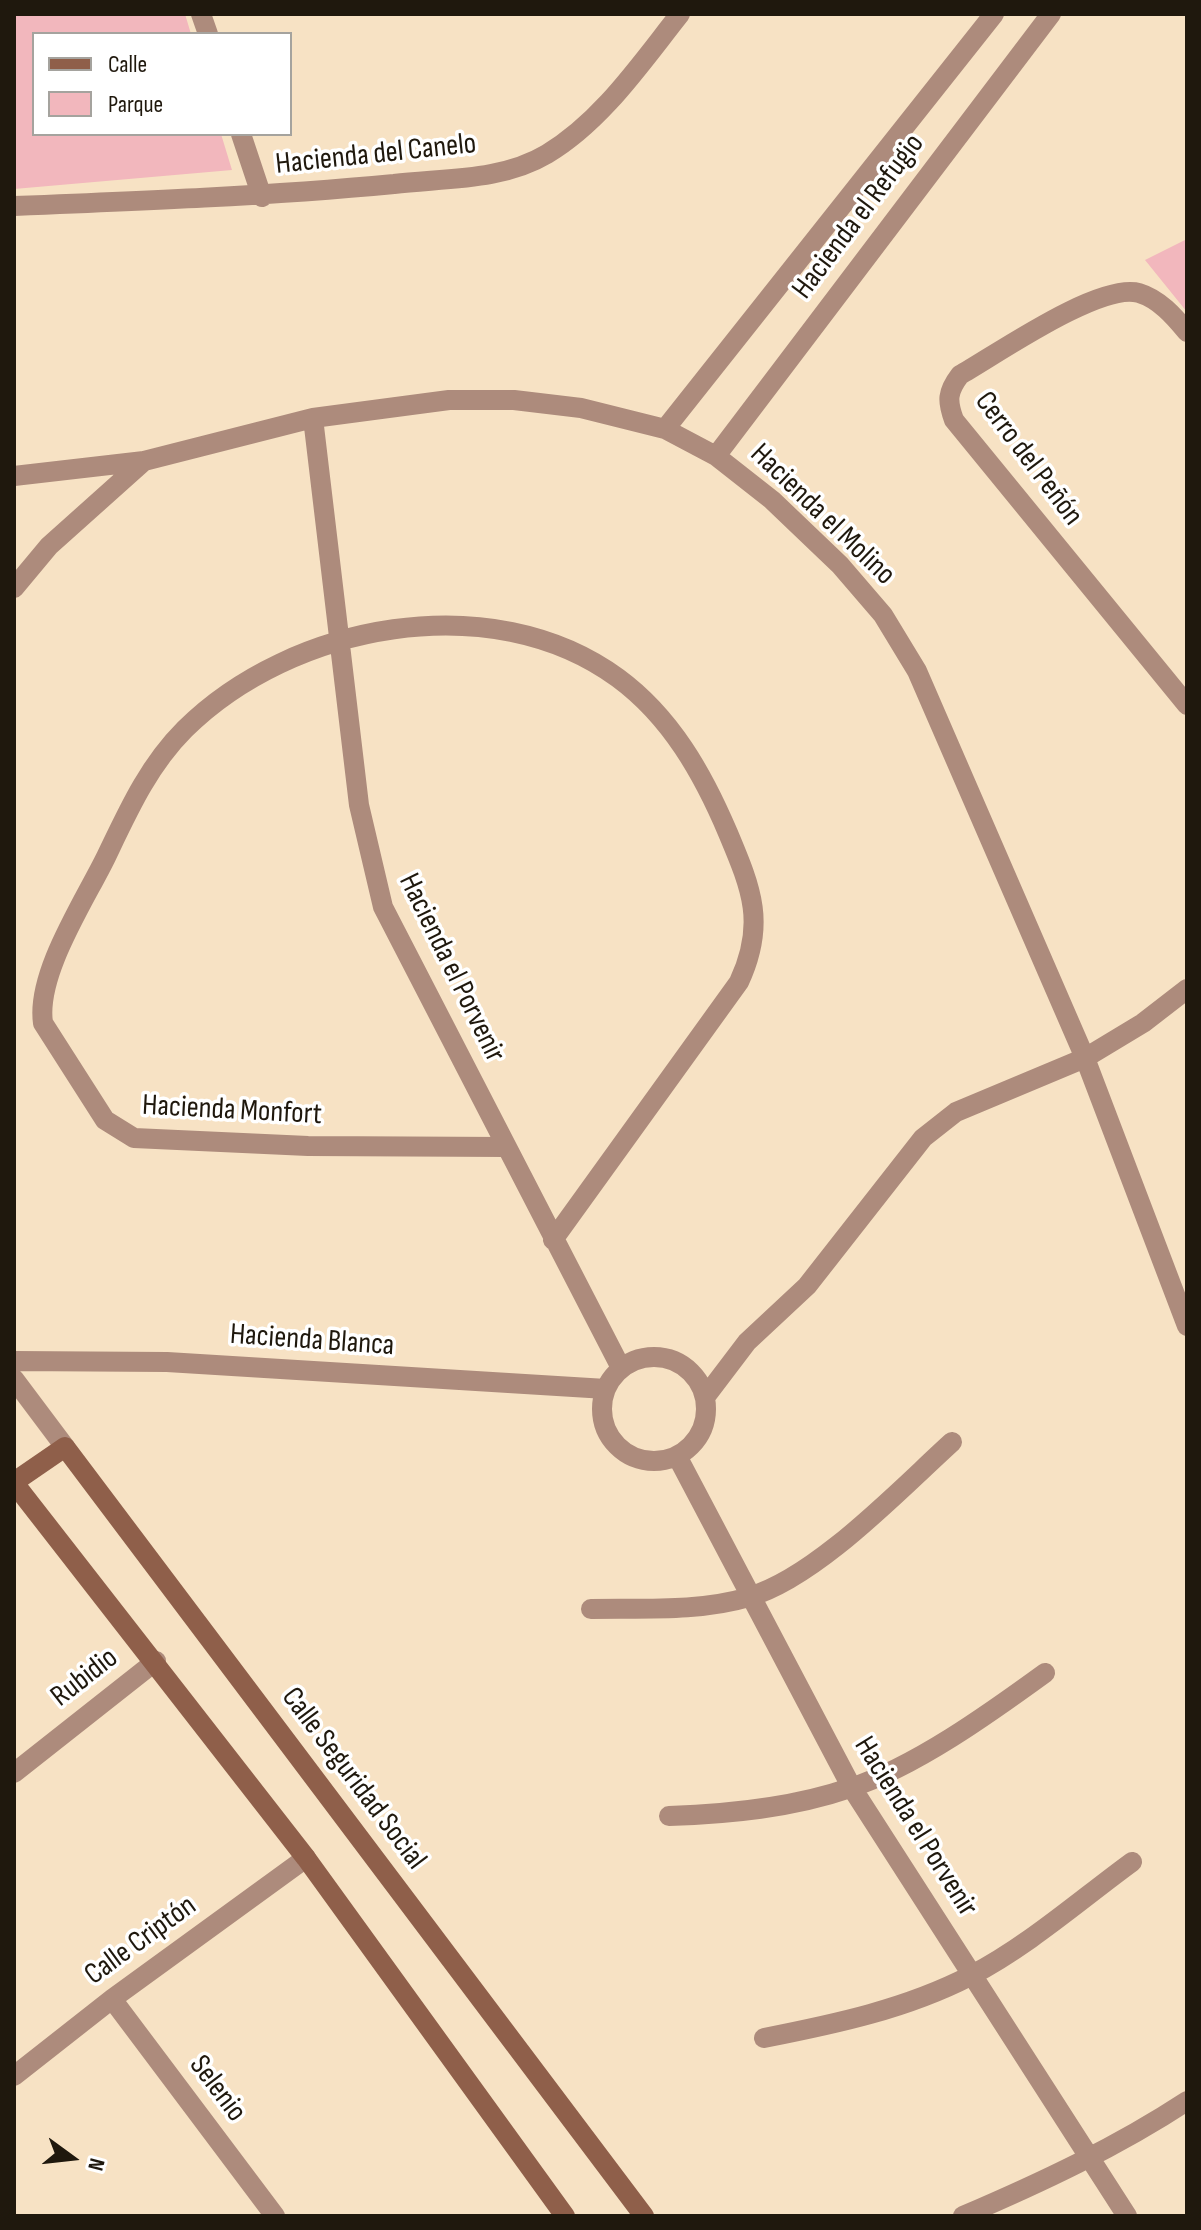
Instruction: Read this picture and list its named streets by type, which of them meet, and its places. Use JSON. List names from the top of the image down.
{
  "streets": {
    "street": [
      "Hacienda del Canelo",
      "Hacienda el Refugio",
      "Cerro del Peñón",
      "Hacienda el Molino",
      "Hacienda el Porvenir",
      "Hacienda Monfort",
      "Hacienda Blanca",
      "Rubidio",
      "Calle Seguridad Social",
      "Calle Criptón",
      "Selenio"
    ]
  },
  "crossings": [
    ["Hacienda el Refugio", "Hacienda el Molino"],
    ["Hacienda el Molino", "Hacienda el Porvenir"],
    ["Hacienda el Porvenir", "Hacienda Monfort"],
    ["Hacienda el Porvenir", "Hacienda Blanca"],
    ["Calle Criptón", "Selenio"]
  ],
  "legend": ["Calle", "Parque"],
  "north": "right"
}
